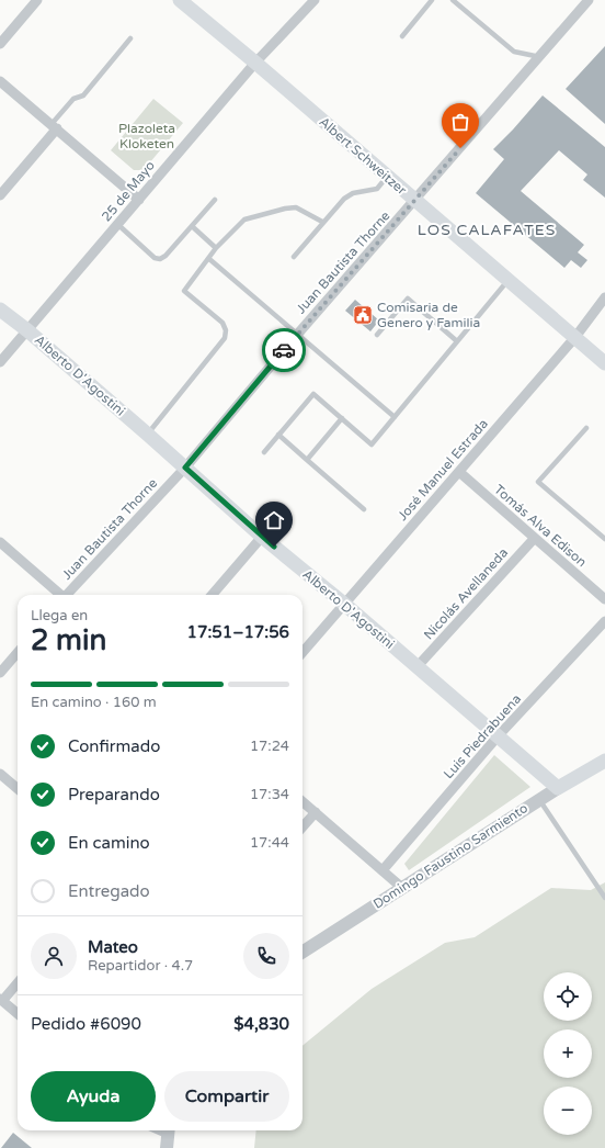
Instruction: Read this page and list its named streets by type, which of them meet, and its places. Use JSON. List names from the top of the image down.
{
  "streets": {
    "main road": ["Albert Schweitzer", "Alberto D'Agostini", "Domingo Faustino Sarmiento"],
    "street": [
      "25 de Mayo",
      "Juan Bautista Thorne",
      "José Manuel Estrada",
      "Tomás Alva Edison",
      "Nicolás Avellaneda",
      "Luis Piedrabuena"
    ]
  },
  "crossings": [
    ["Albert Schweitzer", "25 de Mayo"],
    ["Albert Schweitzer", "Juan Bautista Thorne"],
    ["Albert Schweitzer", "José Manuel Estrada"],
    ["25 de Mayo", "Alberto D'Agostini"],
    ["Juan Bautista Thorne", "Alberto D'Agostini"],
    ["Alberto D'Agostini", "José Manuel Estrada"],
    ["Alberto D'Agostini", "Nicolás Avellaneda"],
    ["Alberto D'Agostini", "Luis Piedrabuena"],
    ["Alberto D'Agostini", "Domingo Faustino Sarmiento"],
    ["José Manuel Estrada", "Tomás Alva Edison"],
    ["Tomás Alva Edison", "Nicolás Avellaneda"]
  ],
  "districts": ["LOS CALAFATES"],
  "parks": ["Plazoleta Kloketen"],
  "places": {
    "public building": ["Comisaria de Genero y Familia"]
  },
  "page": {
    "heading": ["2 min", "Llega en", "17:51–17:56"],
    "panel": [
      "Mateo",
      "Repartidor · 4.7",
      "Pedido #6090",
      "$4,830"
    ],
    "bar": "En camino · 160 m",
    "list": [
      ["Confirmado", "17:24"],
      ["Preparando", "17:34"],
      ["En camino", "17:44"],
      "Entregado"
    ],
    "map_buttons": ["+", "−"],
    "buttons": ["Ayuda", "Compartir"]
  }
}
